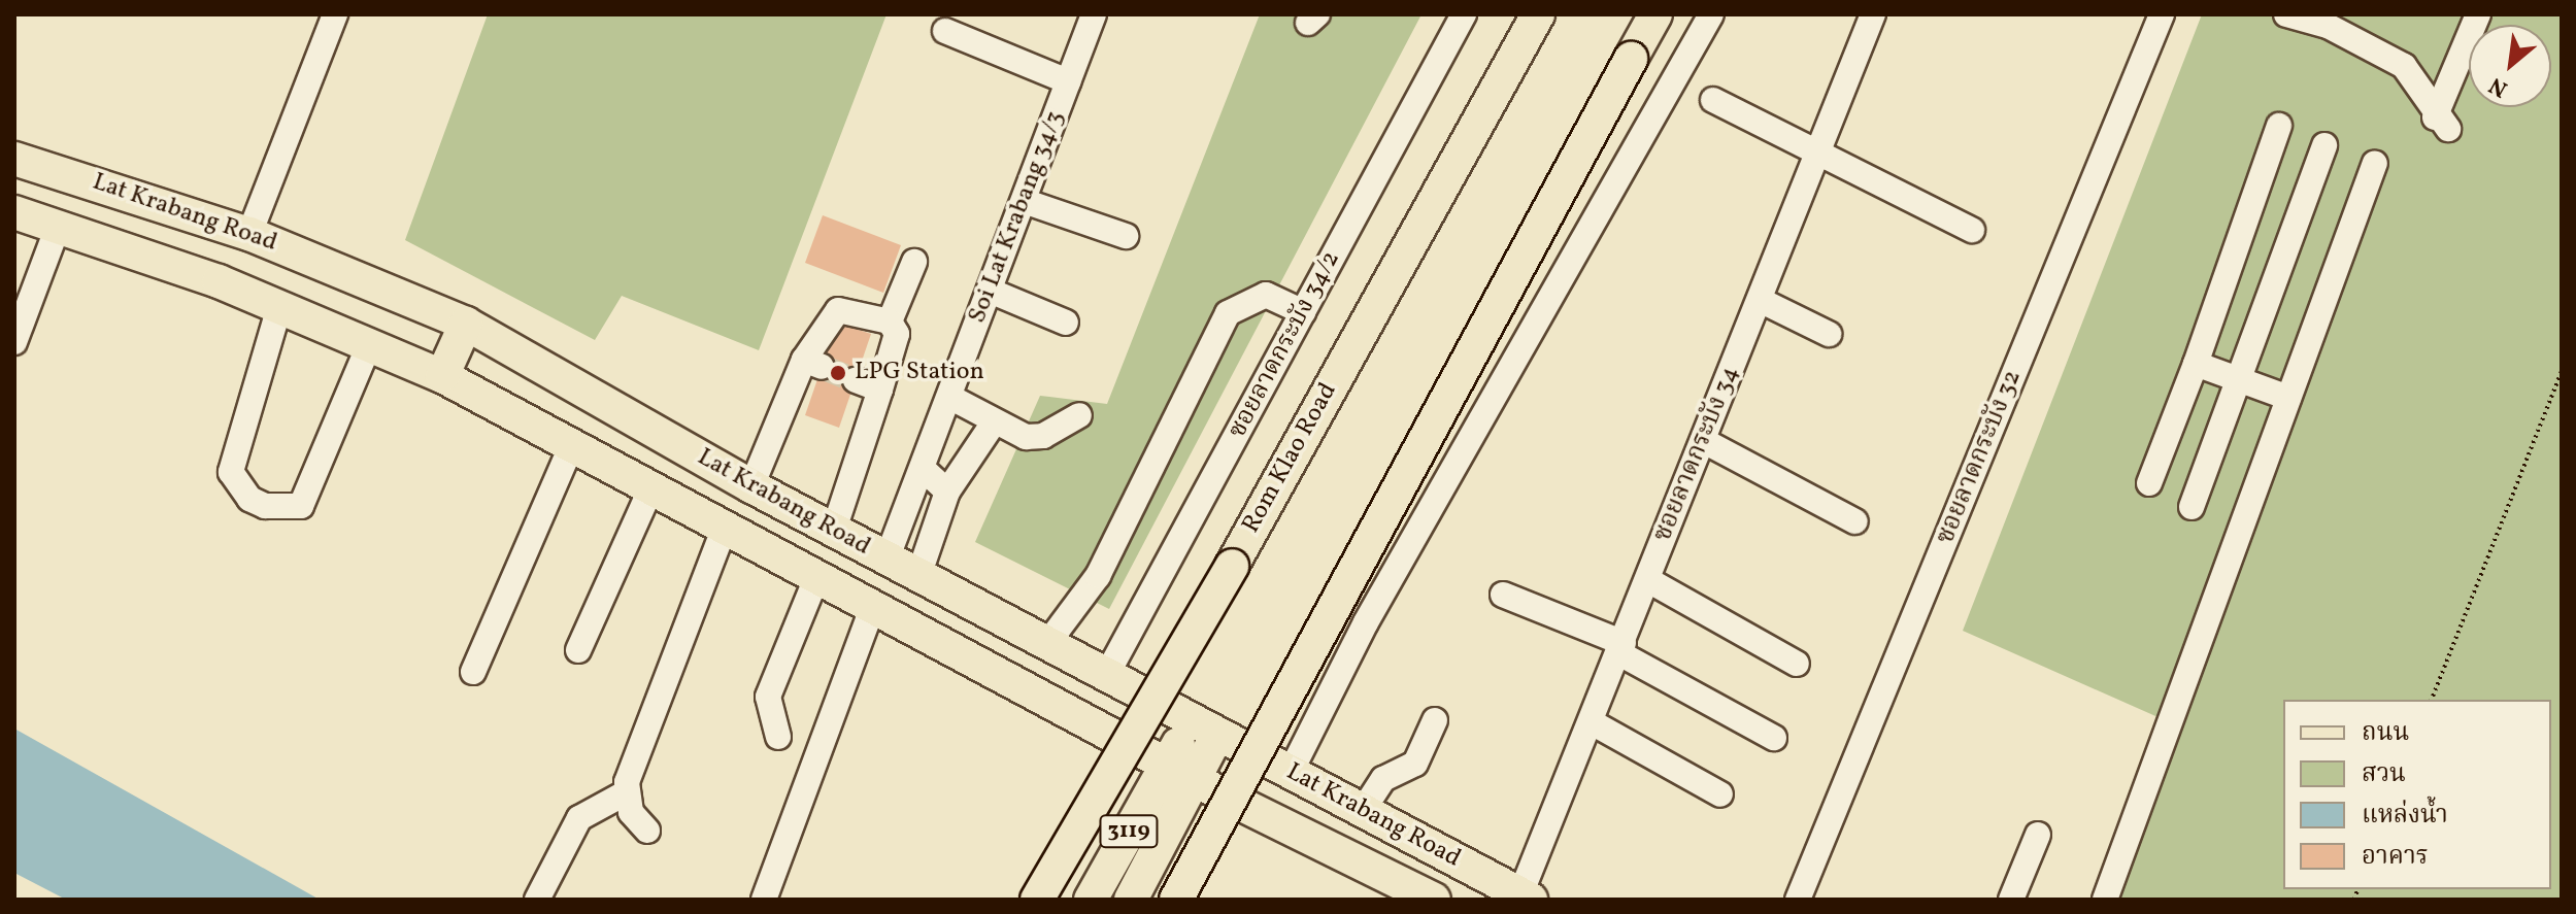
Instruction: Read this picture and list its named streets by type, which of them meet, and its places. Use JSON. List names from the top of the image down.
{
  "streets": {
    "main road": ["Lat Krabang Road", "Rom Klao Road", "3119"],
    "street": [
      "Soi Lat Krabang 34/3",
      "ซอยลาดกระบัง 34/2",
      "ซอยลาดกระบัง 34",
      "ซอยลาดกระบัง 32"
    ]
  },
  "crossings": [
    ["Lat Krabang Road", "Soi Lat Krabang 34/3"],
    ["Lat Krabang Road", "ซอยลาดกระบัง 34/2"],
    ["Lat Krabang Road", "ซอยลาดกระบัง 34"],
    ["Lat Krabang Road", "3119"]
  ],
  "places": ["LPG Station"],
  "legend": [
    "ถนน",
    "สวน",
    "แหล่งน้ำ",
    "อาคาร"
  ],
  "north": "bottom left"
}
